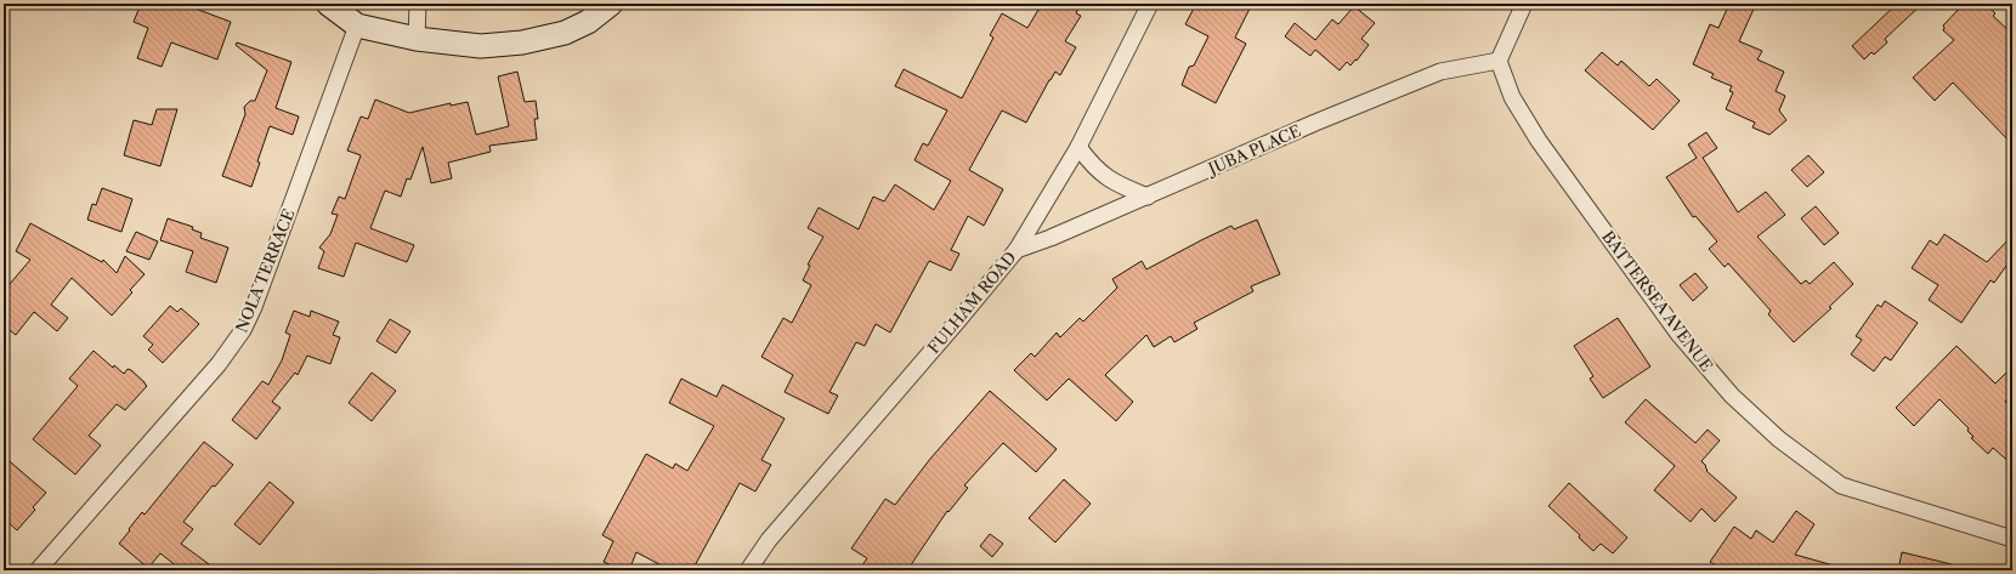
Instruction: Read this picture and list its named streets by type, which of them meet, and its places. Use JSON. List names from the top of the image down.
{
  "streets": {
    "street": [
      "JUBA PLACE",
      "NOLA TERRACE",
      "BATTERSEA AVENUE",
      "FULHAM ROAD"
    ]
  },
  "crossings": [
    ["JUBA PLACE", "BATTERSEA AVENUE"],
    ["JUBA PLACE", "FULHAM ROAD"]
  ]
}
